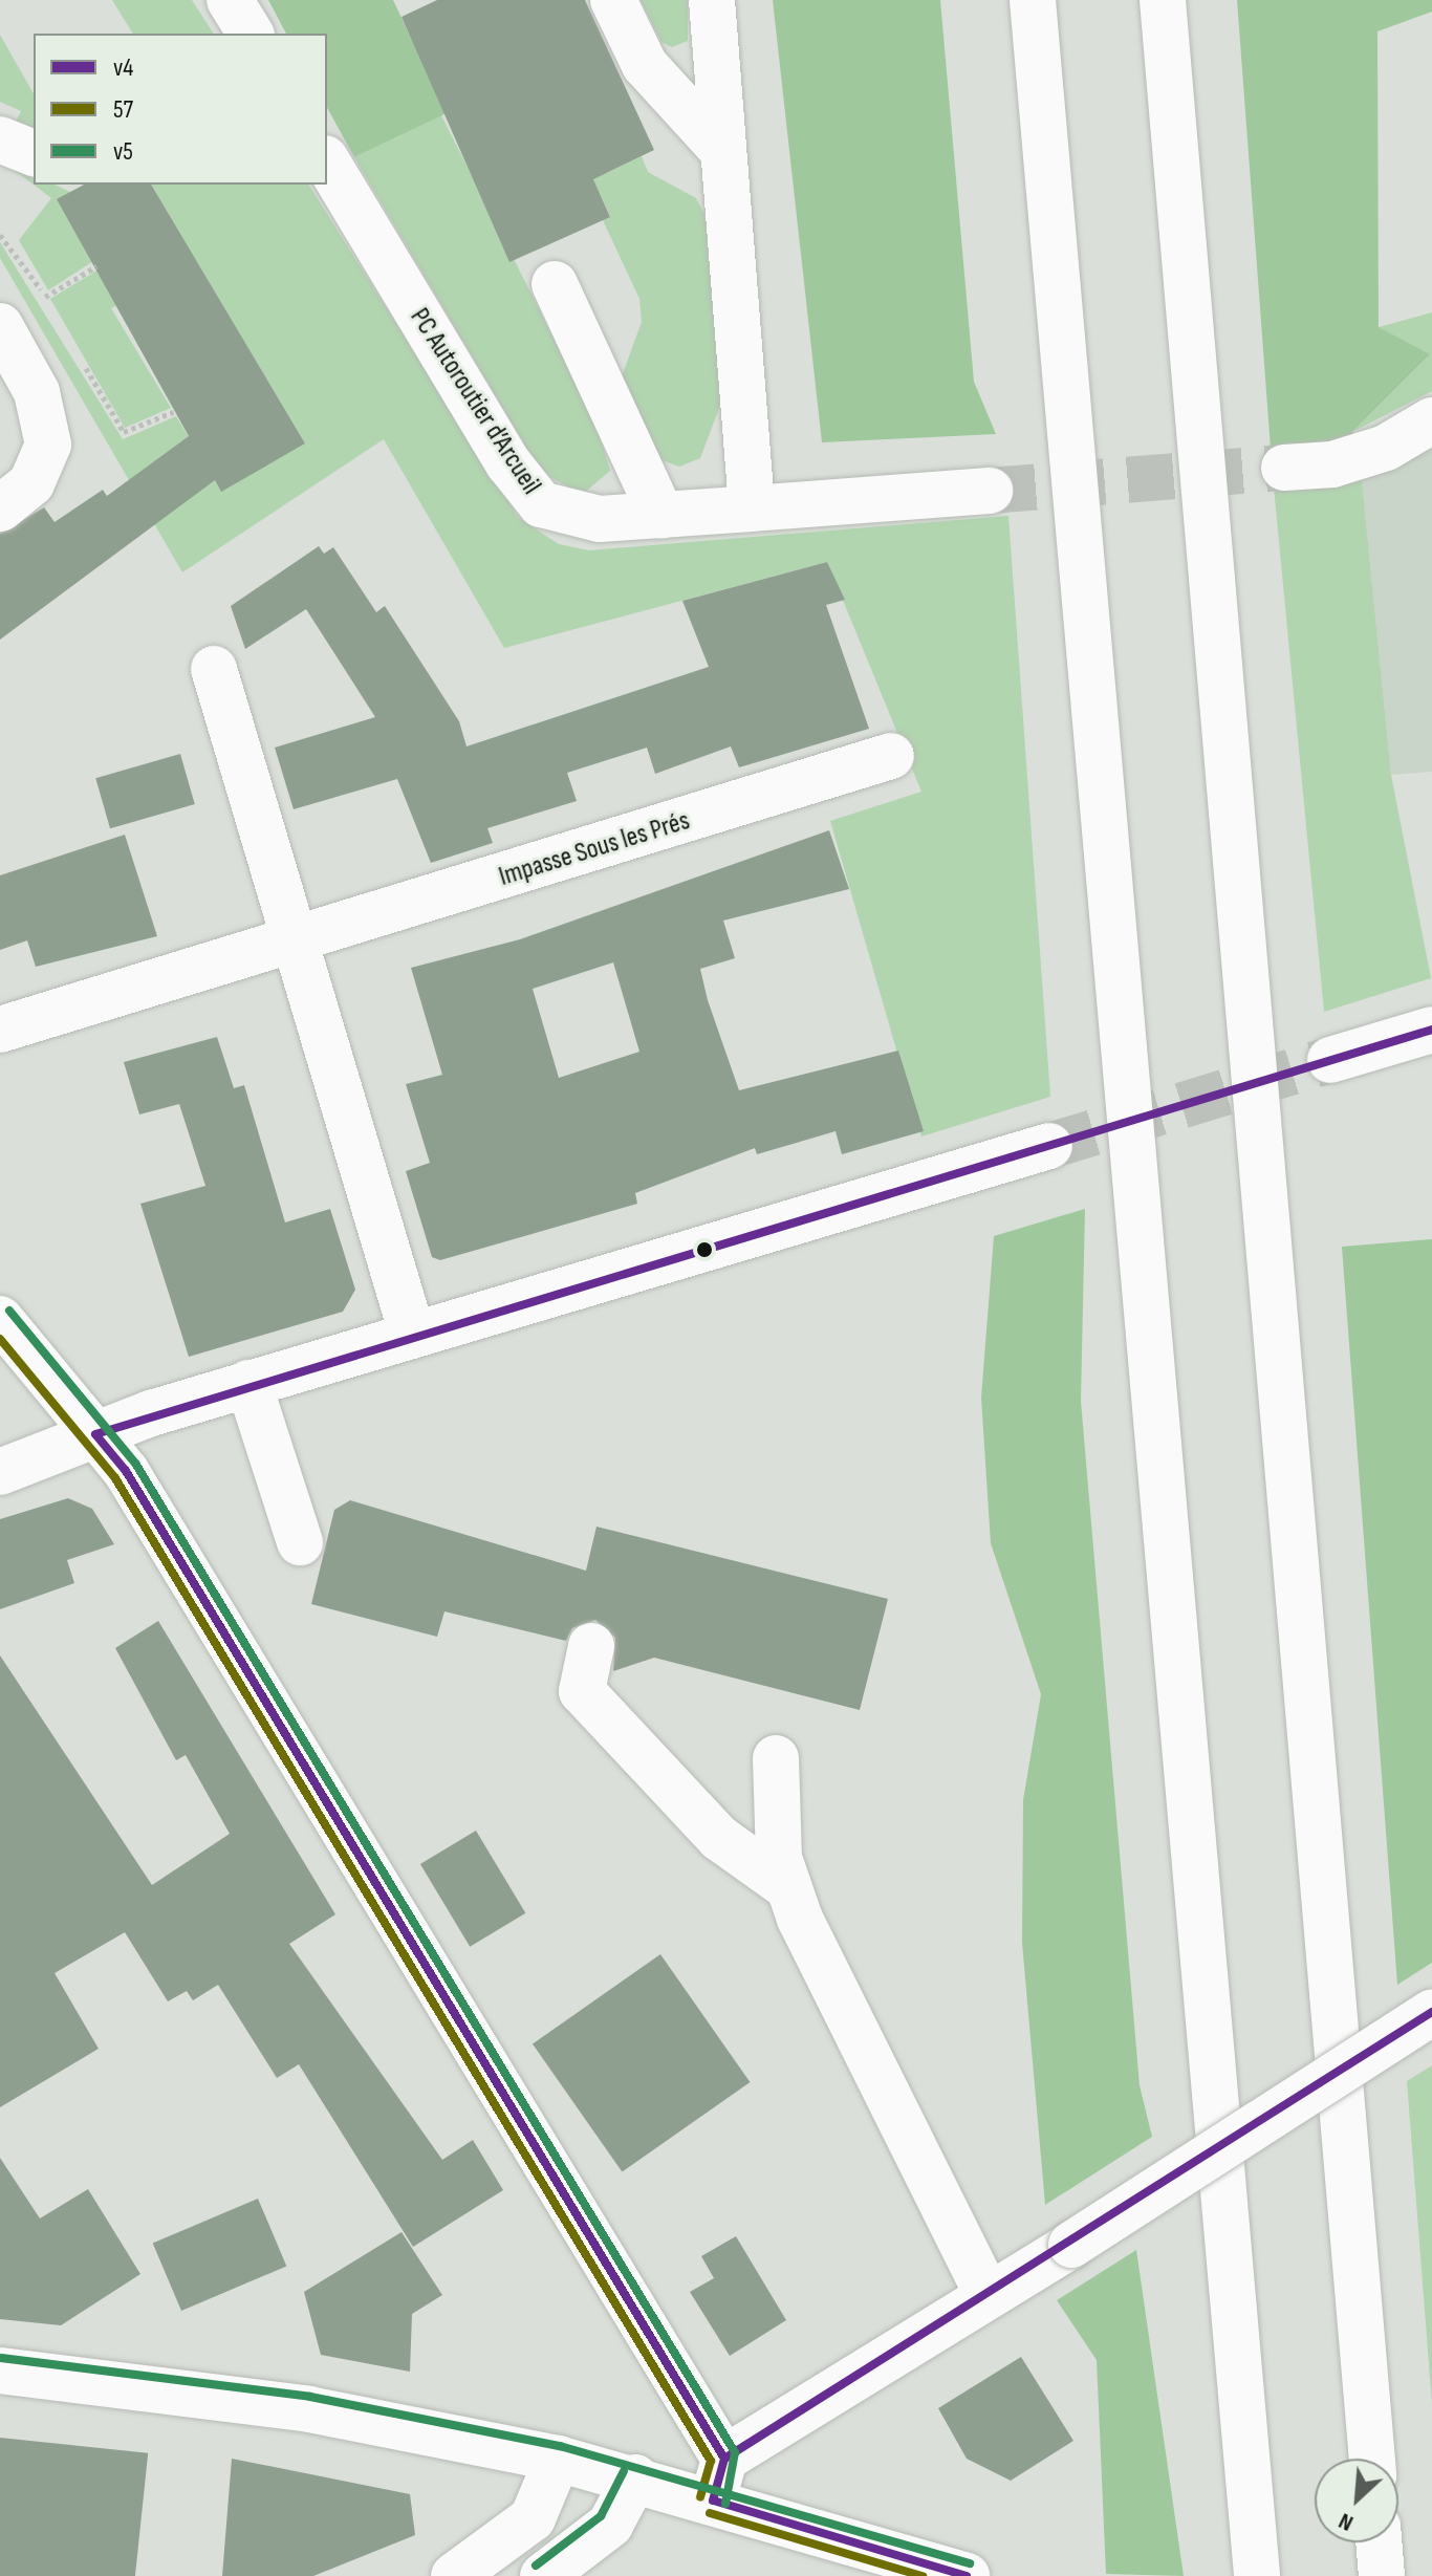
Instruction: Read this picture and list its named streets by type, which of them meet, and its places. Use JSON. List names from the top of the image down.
{
  "streets": {
    "main road": ["PC Autoroutier d’Arcueil", "Impasse Sous les Prés"]
  },
  "lines": ["transit line v4", "transit line v5", "transit line 57"],
  "legend": ["v4", "57", "v5"],
  "north": "bottom left"
}
